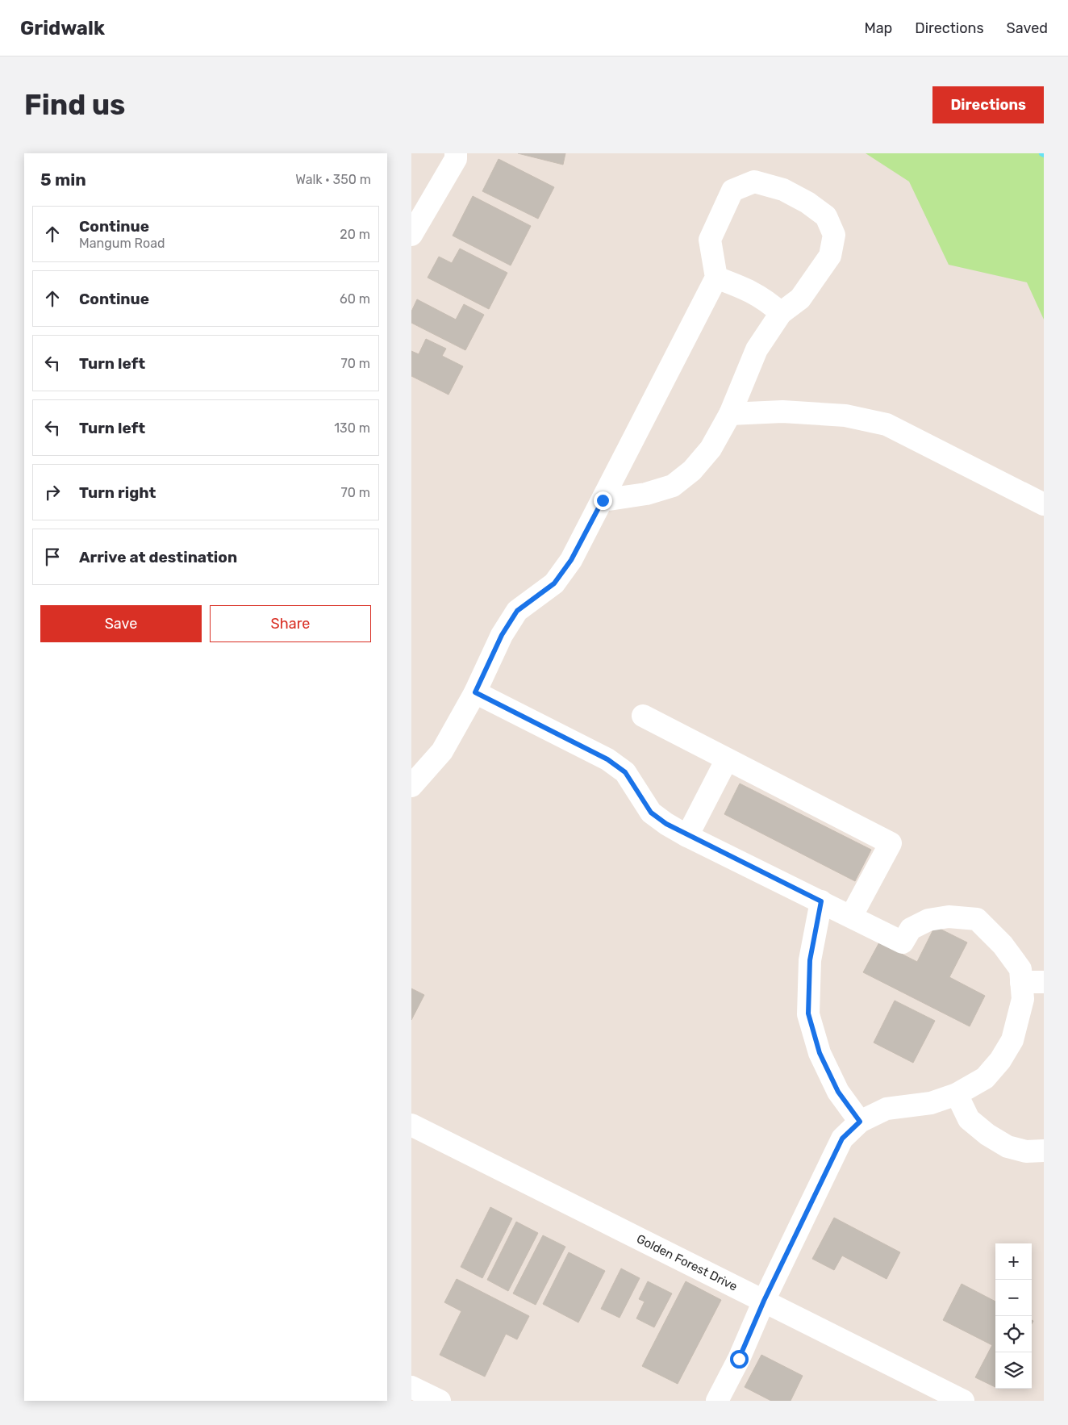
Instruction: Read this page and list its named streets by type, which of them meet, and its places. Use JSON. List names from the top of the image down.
{
  "streets": {
    "street": ["Golden Forest Drive"]
  },
  "page": {
    "header": "Gridwalk",
    "nav": ["Map", "Directions", "Saved"],
    "buttons": [
      "Directions",
      ["Save", "Share"]
    ],
    "title": "Find us",
    "heading": ["5 min", "Walk · 350 m"],
    "list": [
      ["Continue", "Mangum Road", "20 m"],
      ["Continue", "60 m"],
      ["Turn left", "70 m"],
      ["Turn left", "130 m"],
      ["Turn right", "70 m"],
      "Arrive at destination"
    ],
    "map_buttons": ["+", "−"]
  }
}
